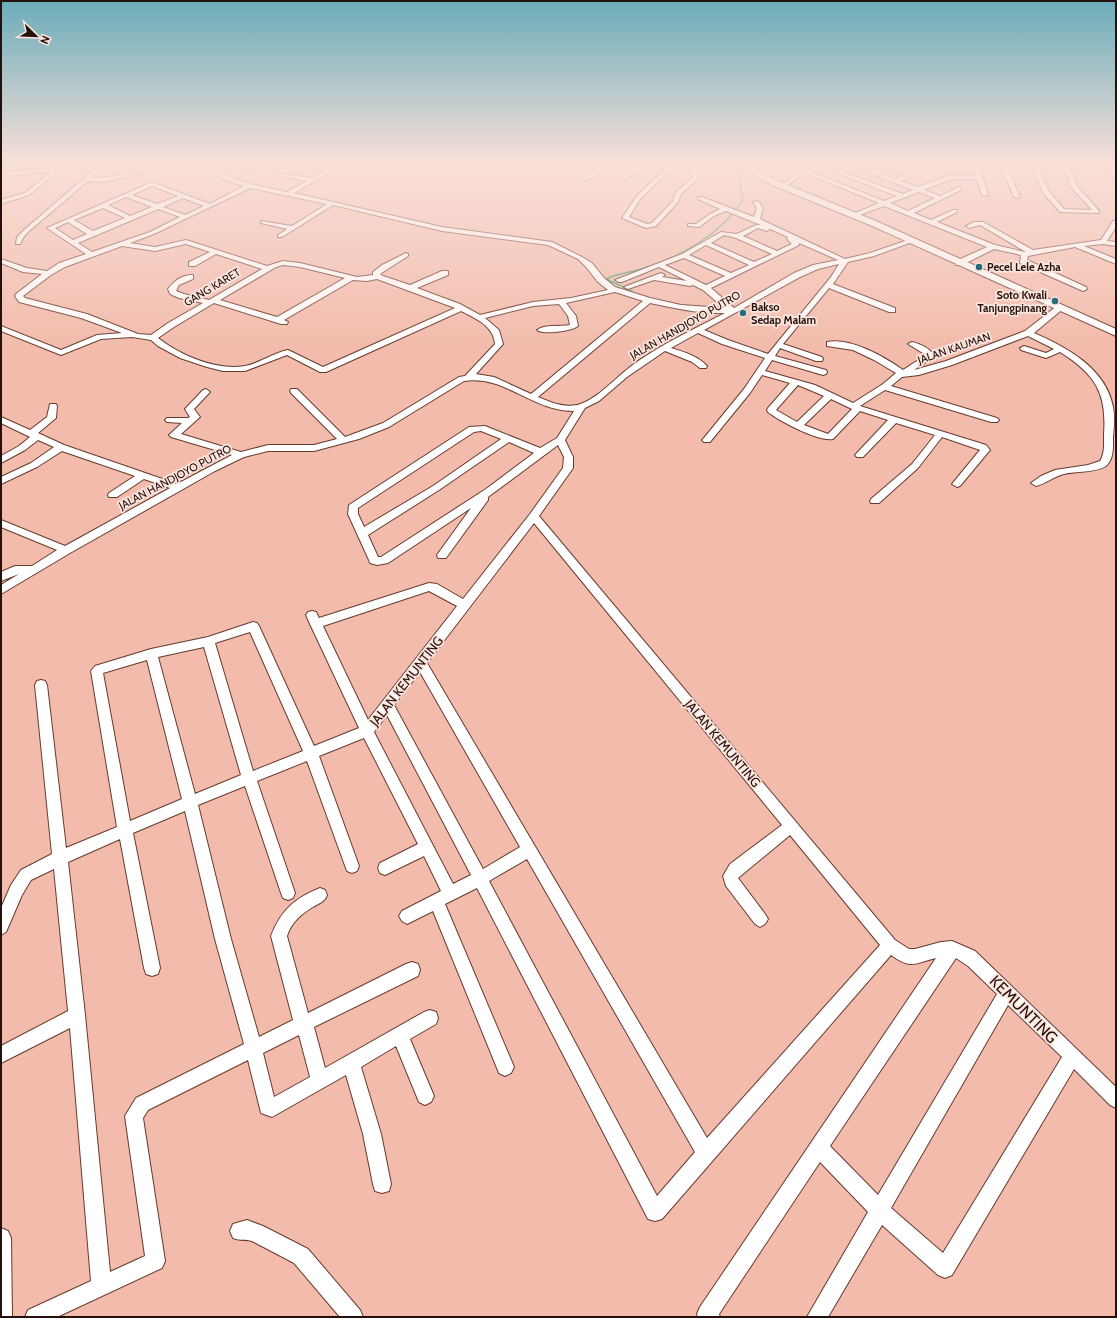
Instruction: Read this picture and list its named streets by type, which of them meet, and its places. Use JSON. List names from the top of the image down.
{
  "streets": {
    "street": [
      "GANG KARET",
      "JALAN HANDJOYO PUTRO",
      "JALAN KAUMAN",
      "JALAN KEMUNTING",
      "KEMUNTING"
    ]
  },
  "crossings": [
    ["JALAN KEMUNTING", "KEMUNTING"]
  ],
  "places": ["Pecel Lele Azha", "Soto Kwali Tanjungpinang", "Bakso Sedap Malam"],
  "north": "bottom right"
}
